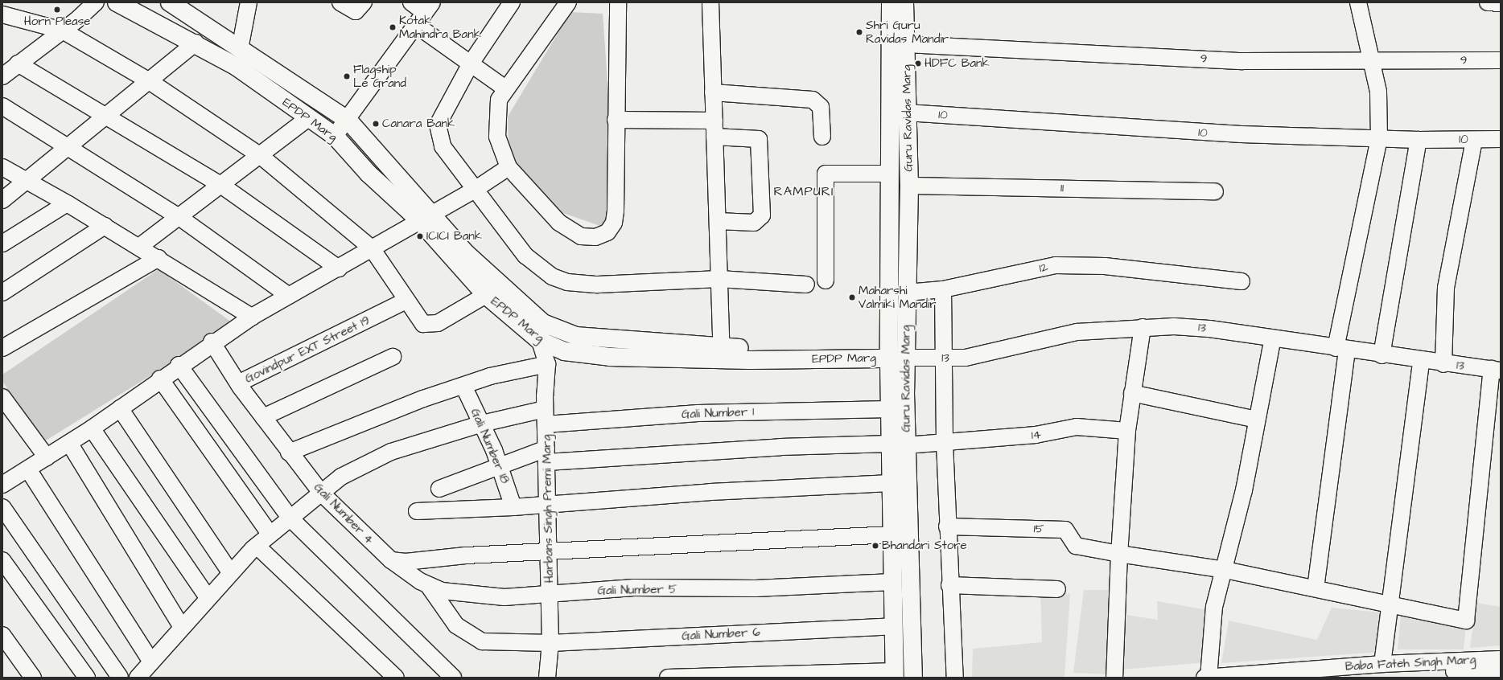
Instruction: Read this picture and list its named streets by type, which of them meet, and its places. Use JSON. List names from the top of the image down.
{
  "streets": {
    "main road": ["Guru Ravidas Marg", "EPDP Marg"],
    "street": [
      "9",
      "10",
      "11",
      "12",
      "13",
      "Govindpur EXT Street 19",
      "Gali Number 1",
      "14",
      "Gali Number 18",
      "Harbans Singh Premi Marg",
      "Gali Number 4",
      "15",
      "Gali Number 5",
      "Gali Number 6",
      "Baba Fateh Singh Marg"
    ]
  },
  "crossings": [
    ["9", "Guru Ravidas Marg"],
    ["10", "Guru Ravidas Marg"],
    ["Guru Ravidas Marg", "EPDP Marg"],
    ["Guru Ravidas Marg", "11"],
    ["Guru Ravidas Marg", "12"],
    ["Guru Ravidas Marg", "13"],
    ["Guru Ravidas Marg", "Gali Number 1"],
    ["Guru Ravidas Marg", "14"],
    ["Guru Ravidas Marg", "Gali Number 5"],
    ["Guru Ravidas Marg", "Gali Number 6"],
    ["EPDP Marg", "13"],
    ["EPDP Marg", "Harbans Singh Premi Marg"],
    ["Govindpur EXT Street 19", "Gali Number 4"],
    ["Gali Number 1", "Gali Number 18"],
    ["Gali Number 1", "Harbans Singh Premi Marg"],
    ["Gali Number 1", "Gali Number 4"],
    ["14", "Gali Number 18"],
    ["14", "Harbans Singh Premi Marg"],
    ["Harbans Singh Premi Marg", "Gali Number 5"],
    ["Harbans Singh Premi Marg", "Gali Number 6"],
    ["Gali Number 4", "Gali Number 5"],
    ["Gali Number 5", "Gali Number 6"]
  ],
  "districts": ["RAMPURI"],
  "places": [
    "Horn Please",
    "Kotak Mahindra Bank",
    "Shri Guru Ravidas Mandir",
    "HDFC Bank",
    "Flagship Le Grand",
    "Canara Bank",
    "ICICI Bank",
    "Maharshi Valmiki Mandir",
    "Bhandari Store"
  ]
}
